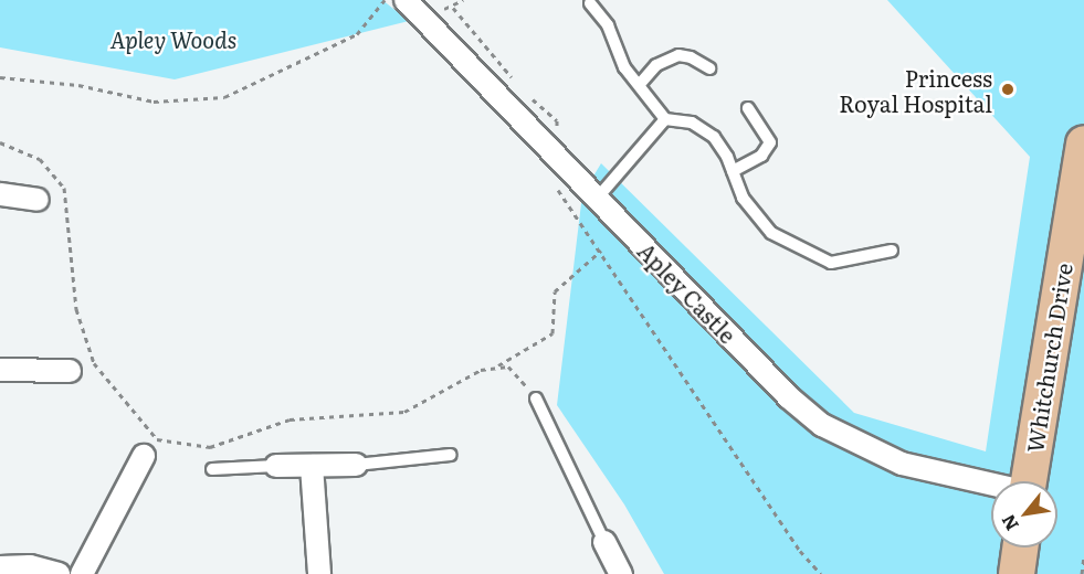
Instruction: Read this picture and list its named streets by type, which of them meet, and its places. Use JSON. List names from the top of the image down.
{
  "streets": {
    "main road": ["Whitchurch Drive"],
    "street": ["Apley Castle"]
  },
  "parks": ["Apley Woods"],
  "places": ["Princess Royal Hospital"],
  "north": "bottom left"
}
